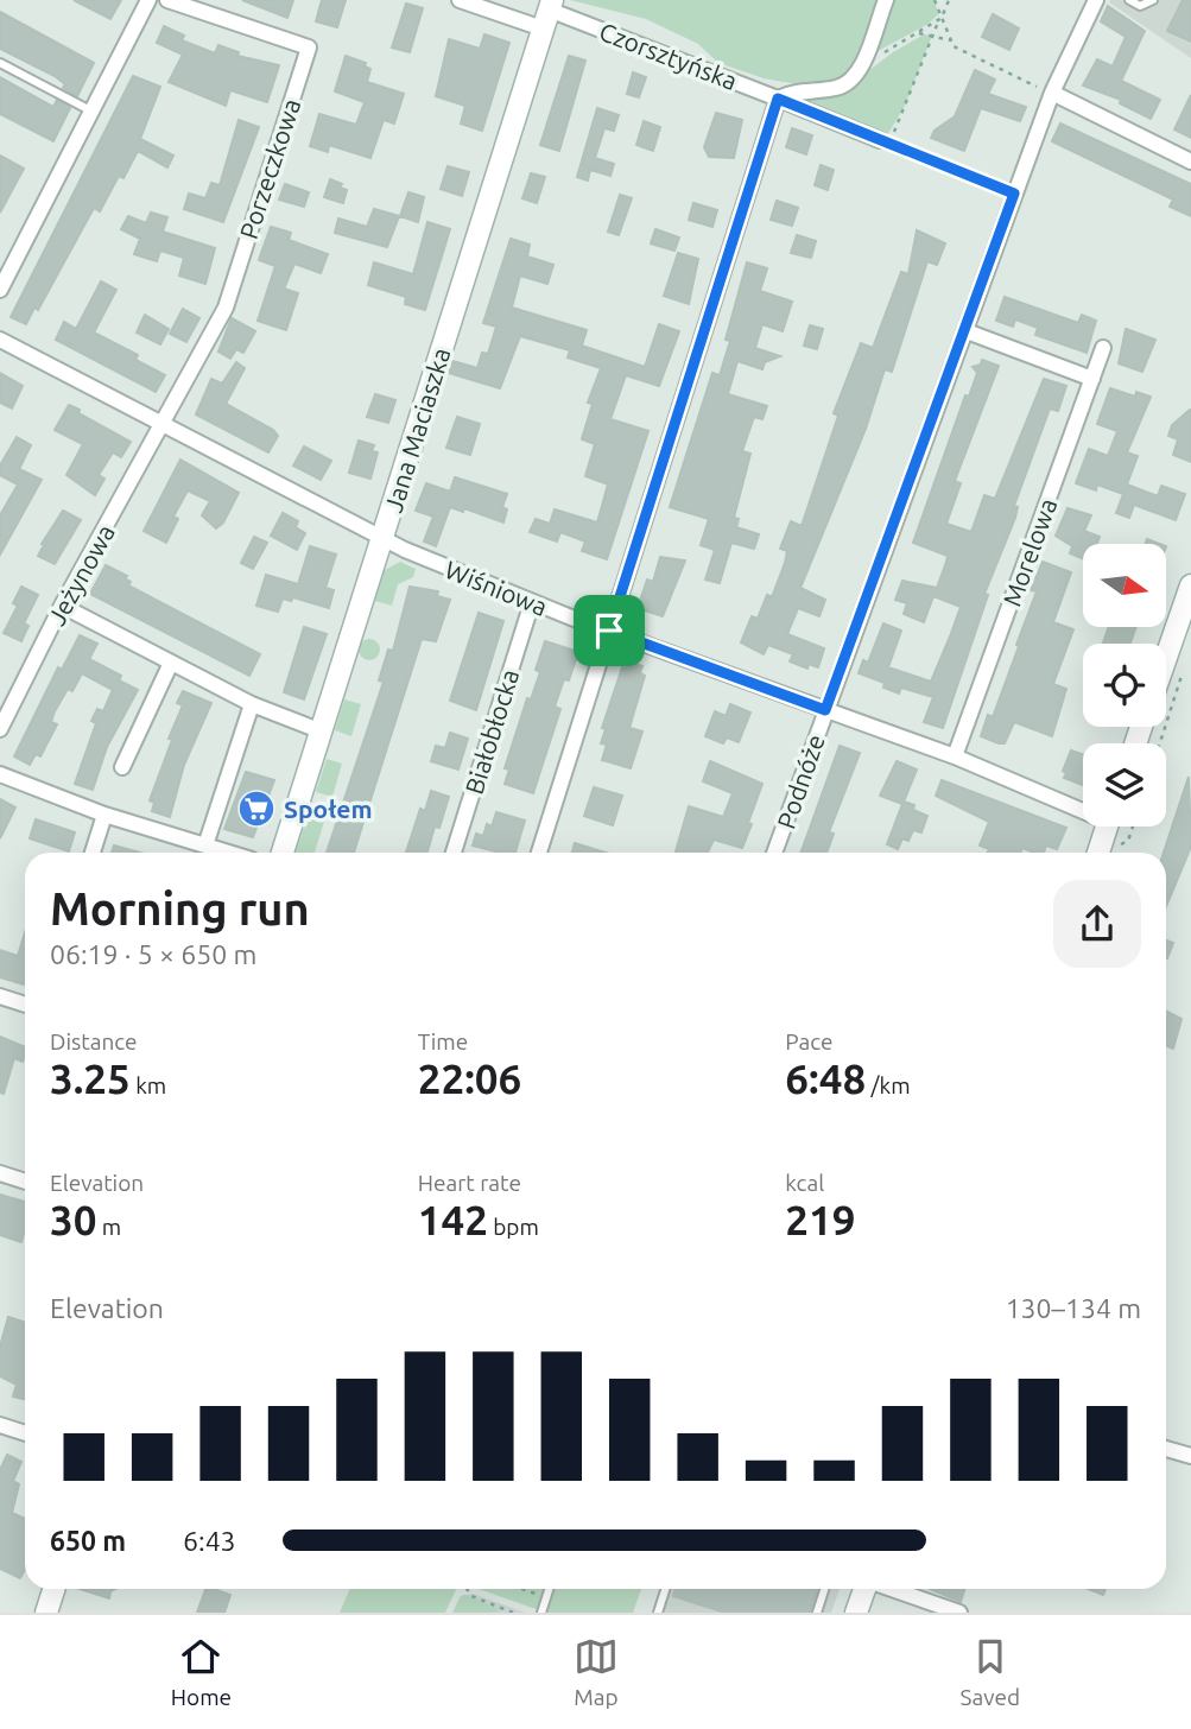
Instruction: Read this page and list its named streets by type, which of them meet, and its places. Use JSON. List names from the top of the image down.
{
  "streets": {
    "street": [
      "Czorsztyńska",
      "Porzeczkowa",
      "Jana Maciaszka",
      "Morelowa",
      "Jeżynowa",
      "Wiśniowa",
      "Białobłocka",
      "Podnóże"
    ]
  },
  "crossings": [
    ["Czorsztyńska", "Jana Maciaszka"],
    ["Porzeczkowa", "Jeżynowa"],
    ["Porzeczkowa", "Wiśniowa"],
    ["Jana Maciaszka", "Wiśniowa"],
    ["Morelowa", "Wiśniowa"],
    ["Jeżynowa", "Wiśniowa"],
    ["Wiśniowa", "Białobłocka"],
    ["Wiśniowa", "Podnóże"]
  ],
  "places": {
    "supermarket": ["Społem"]
  },
  "north": "right",
  "page": {
    "heading": ["Morning run", "06:19 · 5 × 650 m"],
    "stats": [
      ["Distance", "3.25 km"],
      ["Time", "22:06"],
      ["Pace", "6:48 /km"],
      ["Elevation", "30 m"],
      ["Heart rate", "142 bpm"],
      ["kcal", "219"]
    ],
    "chart": ["Elevation", "130–134 m"],
    "list": [
      {
        "name": "650 m",
        "note": "6:43"
      }
    ],
    "tabs": ["Home", "Map", "Saved"]
  }
}
